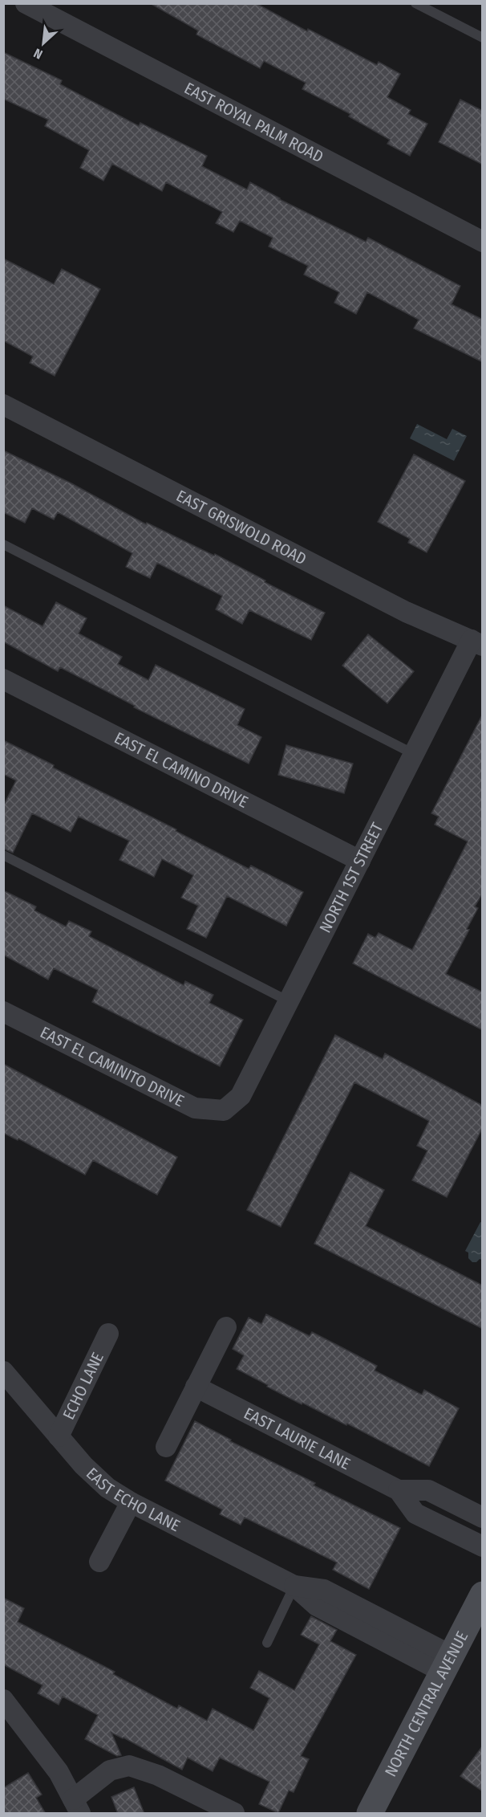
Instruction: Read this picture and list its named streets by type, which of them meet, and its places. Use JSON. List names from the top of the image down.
{
  "streets": {
    "main road": ["NORTH CENTRAL AVENUE"],
    "street": [
      "EAST ROYAL PALM ROAD",
      "EAST GRISWOLD ROAD",
      "EAST EL CAMINO DRIVE",
      "NORTH 1ST STREET",
      "EAST EL CAMINITO DRIVE",
      "ECHO LANE",
      "EAST LAURIE LANE",
      "EAST ECHO LANE"
    ]
  },
  "crossings": [
    ["EAST GRISWOLD ROAD", "NORTH 1ST STREET"],
    ["EAST EL CAMINO DRIVE", "NORTH 1ST STREET"],
    ["NORTH 1ST STREET", "EAST EL CAMINITO DRIVE"],
    ["ECHO LANE", "EAST ECHO LANE"],
    ["EAST ECHO LANE", "NORTH CENTRAL AVENUE"]
  ],
  "north": "bottom left"
}
